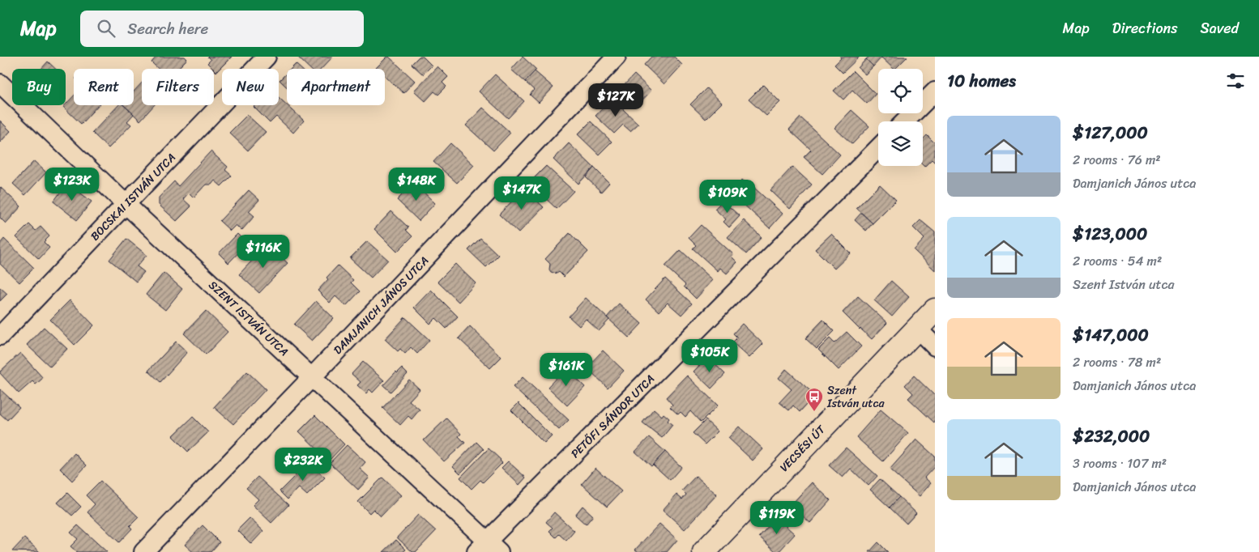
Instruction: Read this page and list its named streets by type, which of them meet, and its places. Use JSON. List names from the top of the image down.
{
  "streets": {
    "main road": ["VECSÉSI ÚT"],
    "street": [
      "BOCSKAI ISTVÁN UTCA",
      "DAMJANICH JÁNOS UTCA",
      "SZENT ISTVÁN UTCA",
      "PETŐFI SÁNDOR UTCA"
    ]
  },
  "crossings": [
    ["BOCSKAI ISTVÁN UTCA", "SZENT ISTVÁN UTCA"],
    ["DAMJANICH JÁNOS UTCA", "SZENT ISTVÁN UTCA"],
    ["SZENT ISTVÁN UTCA", "PETŐFI SÁNDOR UTCA"]
  ],
  "places": {
    "bus stop": ["Szent István utca"]
  },
  "page": {
    "header": "Map",
    "search": "Search here",
    "nav": ["Map", "Directions", "Saved"],
    "heading": "10 homes",
    "chip": [
      "Buy",
      "Rent",
      "Filters",
      "New",
      "Apartment"
    ],
    "price": [
      "$127K",
      "$123K",
      "$148K",
      "$147K",
      "$109K",
      "$116K",
      "$105K",
      "$161K",
      "$232K",
      "$119K"
    ],
    "list": [
      {
        "name": "$127,000",
        "note": "2 rooms · 76 m² · Damjanich János utca"
      },
      {
        "name": "$123,000",
        "note": "2 rooms · 54 m² · Szent István utca"
      },
      {
        "name": "$147,000",
        "note": "2 rooms · 78 m² · Damjanich János utca"
      },
      {
        "name": "$232,000",
        "note": "3 rooms · 107 m² · Damjanich János utca"
      }
    ]
  }
}
